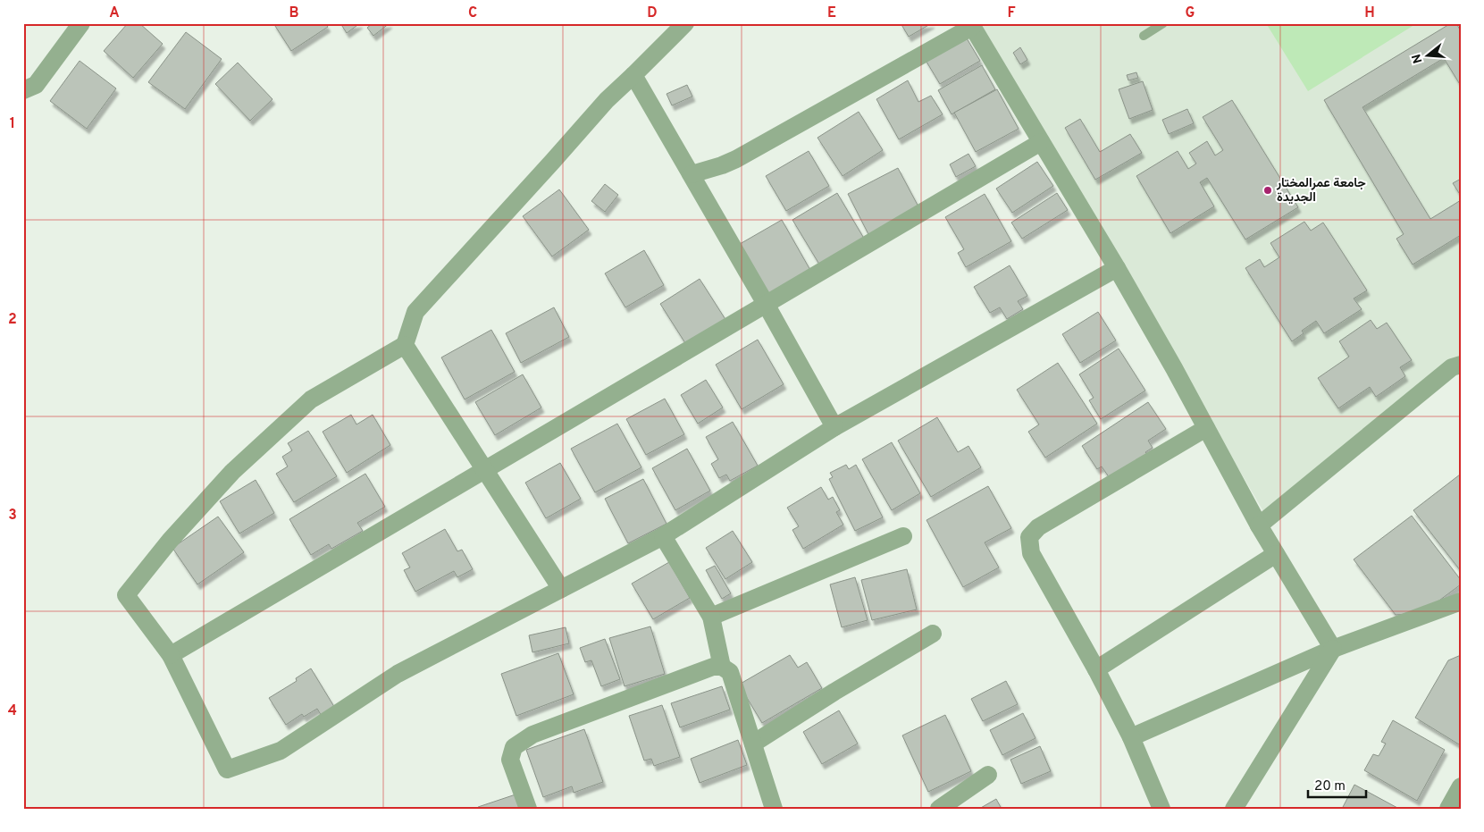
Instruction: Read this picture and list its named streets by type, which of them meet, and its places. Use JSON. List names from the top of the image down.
{
  "places": ["جامعة عمرالمختار الجديدة"],
  "scale_bar": "20 m",
  "north": "left",
  "grid": {
    "columns": [
      "A",
      "B",
      "C",
      "D",
      "E",
      "F",
      "G",
      "H"
    ],
    "rows": [
      "1",
      "2",
      "3",
      "4"
    ]
  }
}
